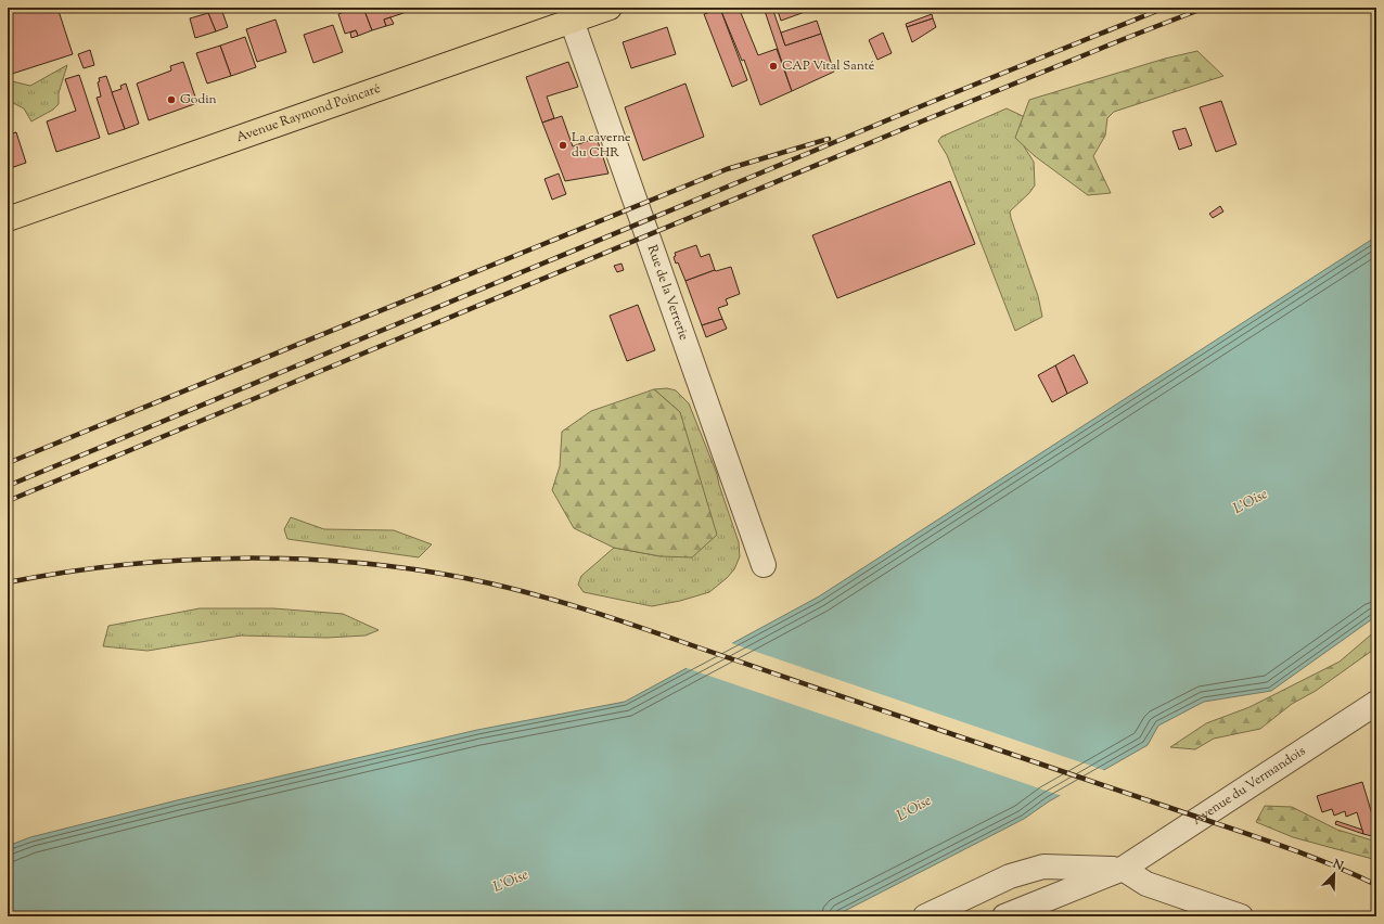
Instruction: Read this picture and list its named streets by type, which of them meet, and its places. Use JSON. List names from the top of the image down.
{
  "streets": {
    "main road": ["Avenue Raymond Poincaré"],
    "street": ["Rue de la Verrerie", "Avenue du Vermandois"]
  },
  "crossings": [
    ["Avenue Raymond Poincaré", "Rue de la Verrerie"]
  ],
  "water": ["L'Oise"],
  "places": ["CAP Vital Santé", "Godin", "La caverne du CHR"],
  "north": "top right"
}
